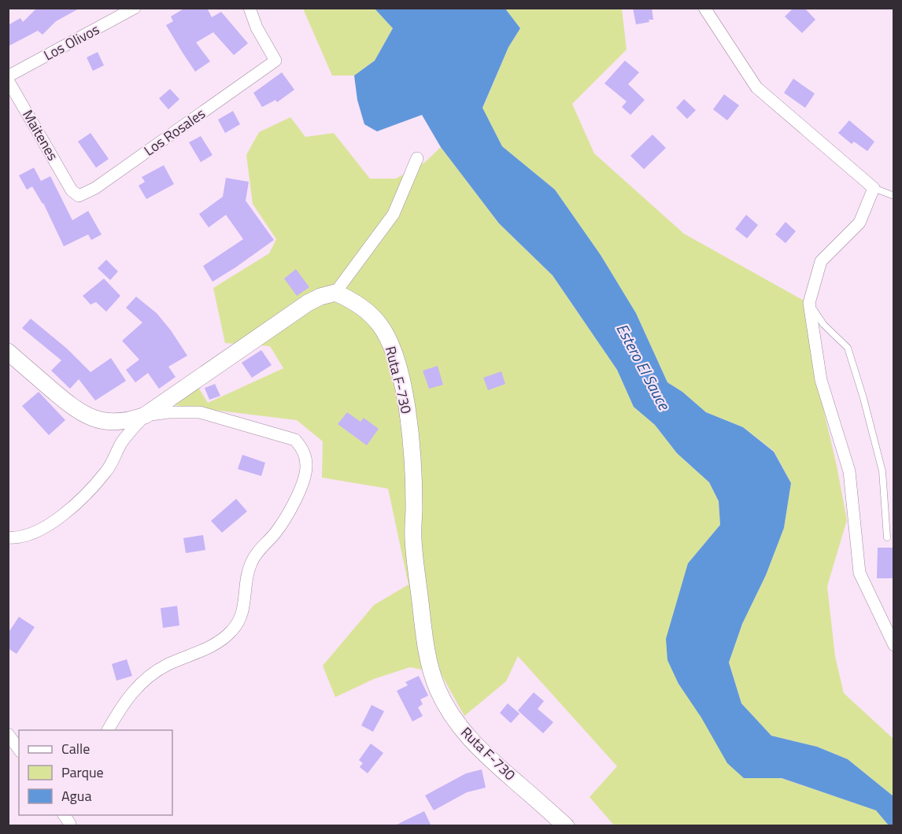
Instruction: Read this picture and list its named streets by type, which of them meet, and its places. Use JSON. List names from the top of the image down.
{
  "streets": {
    "street": [
      "Los Olivos",
      "Los Rosales",
      "Maitenes",
      "Ruta F-730"
    ]
  },
  "crossings": [
    ["Los Rosales", "Maitenes"]
  ],
  "water": ["Estero El Sauce"],
  "legend": ["Calle", "Parque", "Agua"]
}
